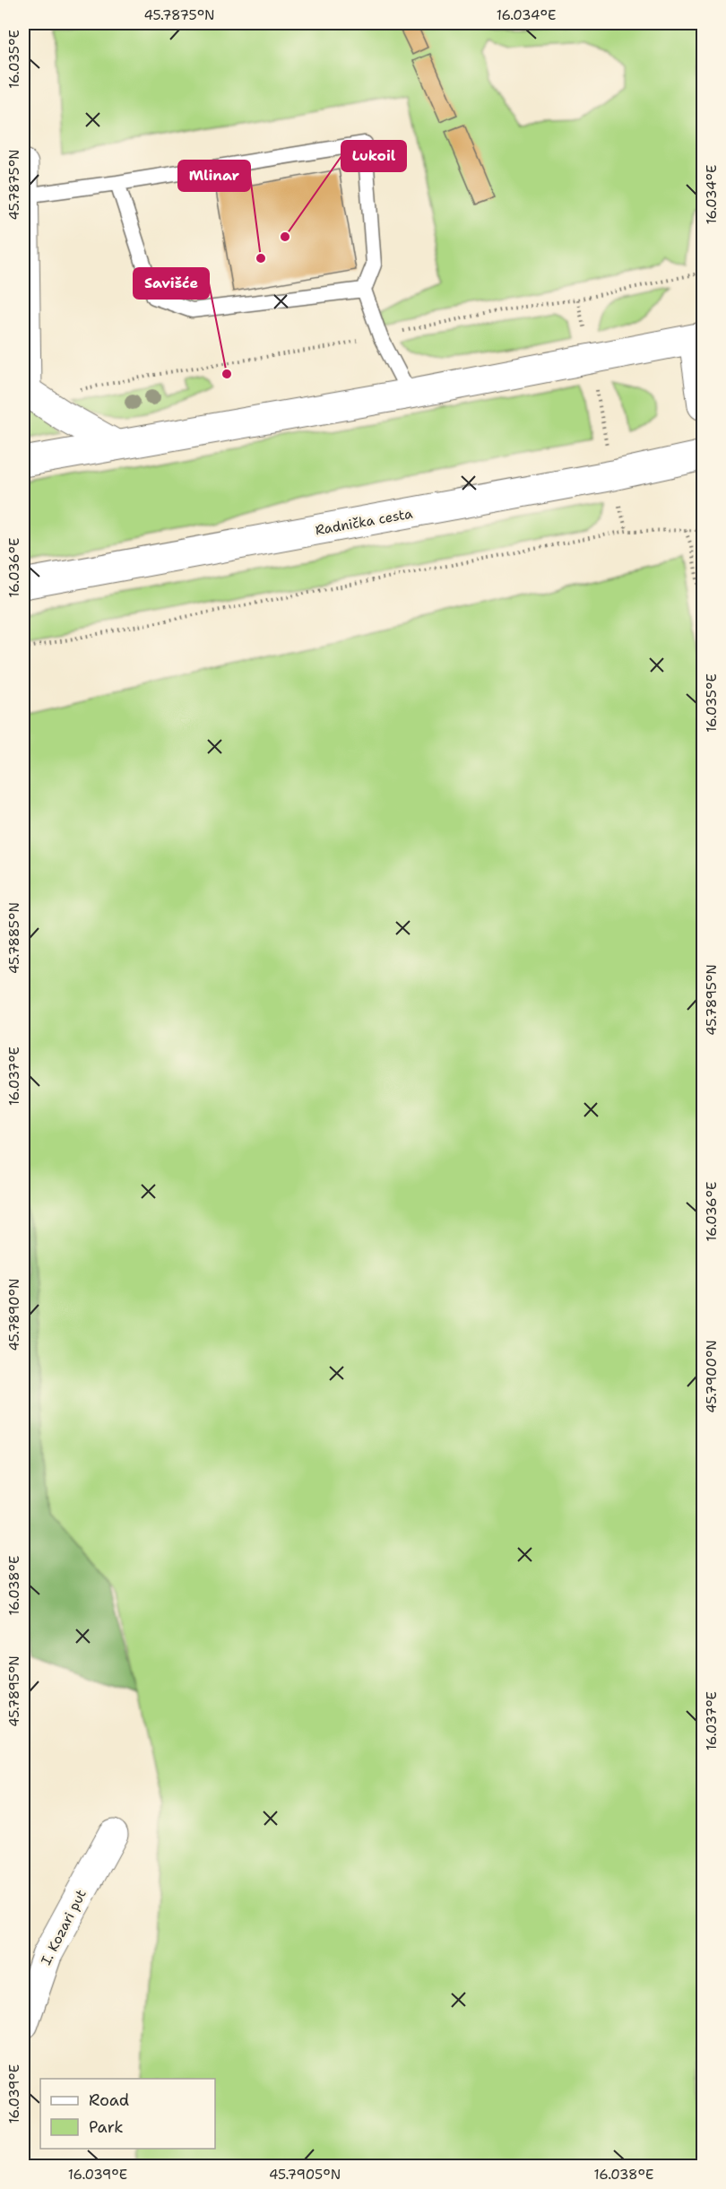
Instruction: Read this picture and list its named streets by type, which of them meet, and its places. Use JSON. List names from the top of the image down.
{
  "streets": {
    "main road": ["Radnička cesta", "I. Kozari put"]
  },
  "places": ["Lukoil", "Mlinar", "Savišće"],
  "legend": ["Road", "Park"],
  "coordinates": [
    "45.7875°N",
    "16.034°E",
    "16.035°E",
    "16.036°E",
    "45.7885°N",
    "45.7895°N",
    "16.037°E",
    "45.7890°N",
    "45.7900°N",
    "16.038°E",
    "16.039°E",
    "45.7905°N"
  ]
}
